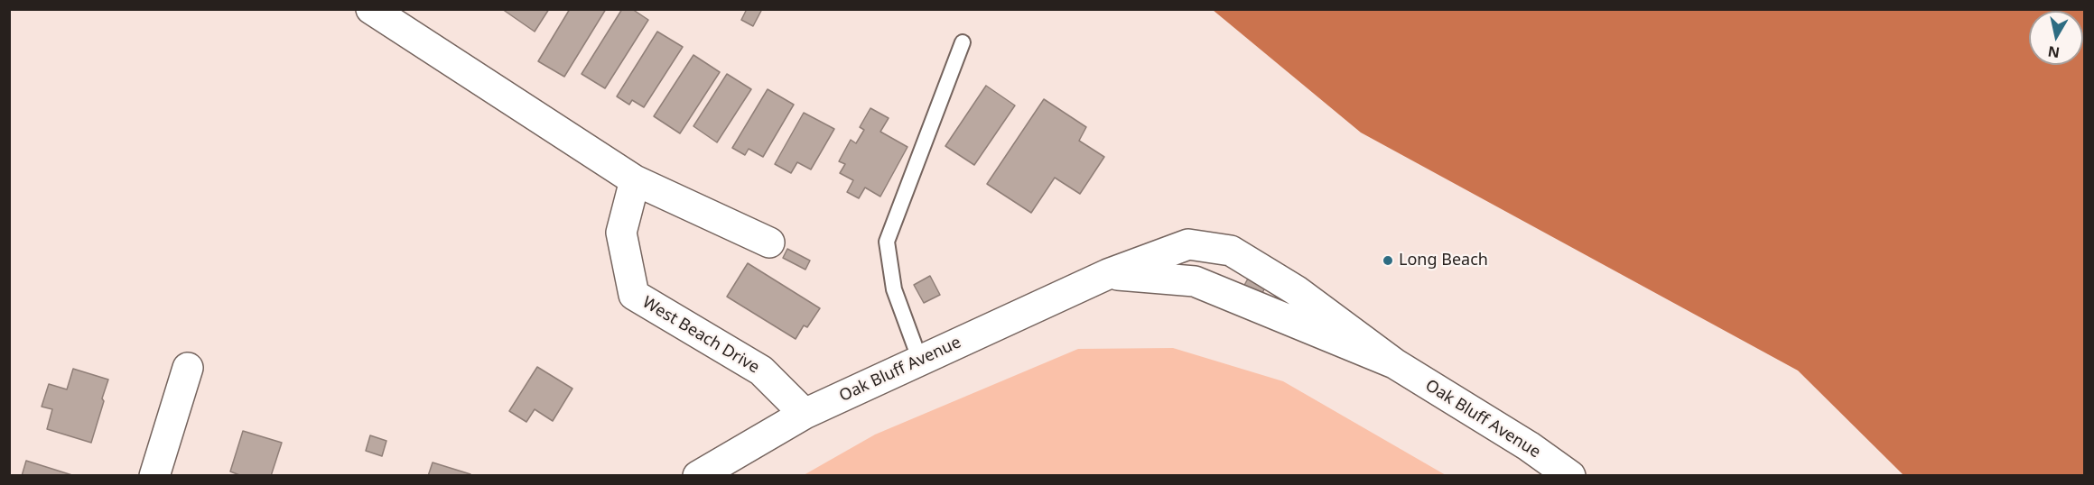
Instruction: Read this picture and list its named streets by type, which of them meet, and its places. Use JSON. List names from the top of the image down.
{
  "streets": {
    "street": ["West Beach Drive", "Oak Bluff Avenue"]
  },
  "crossings": [
    ["West Beach Drive", "Oak Bluff Avenue"]
  ],
  "places": ["Long Beach"],
  "north": "bottom"
}
